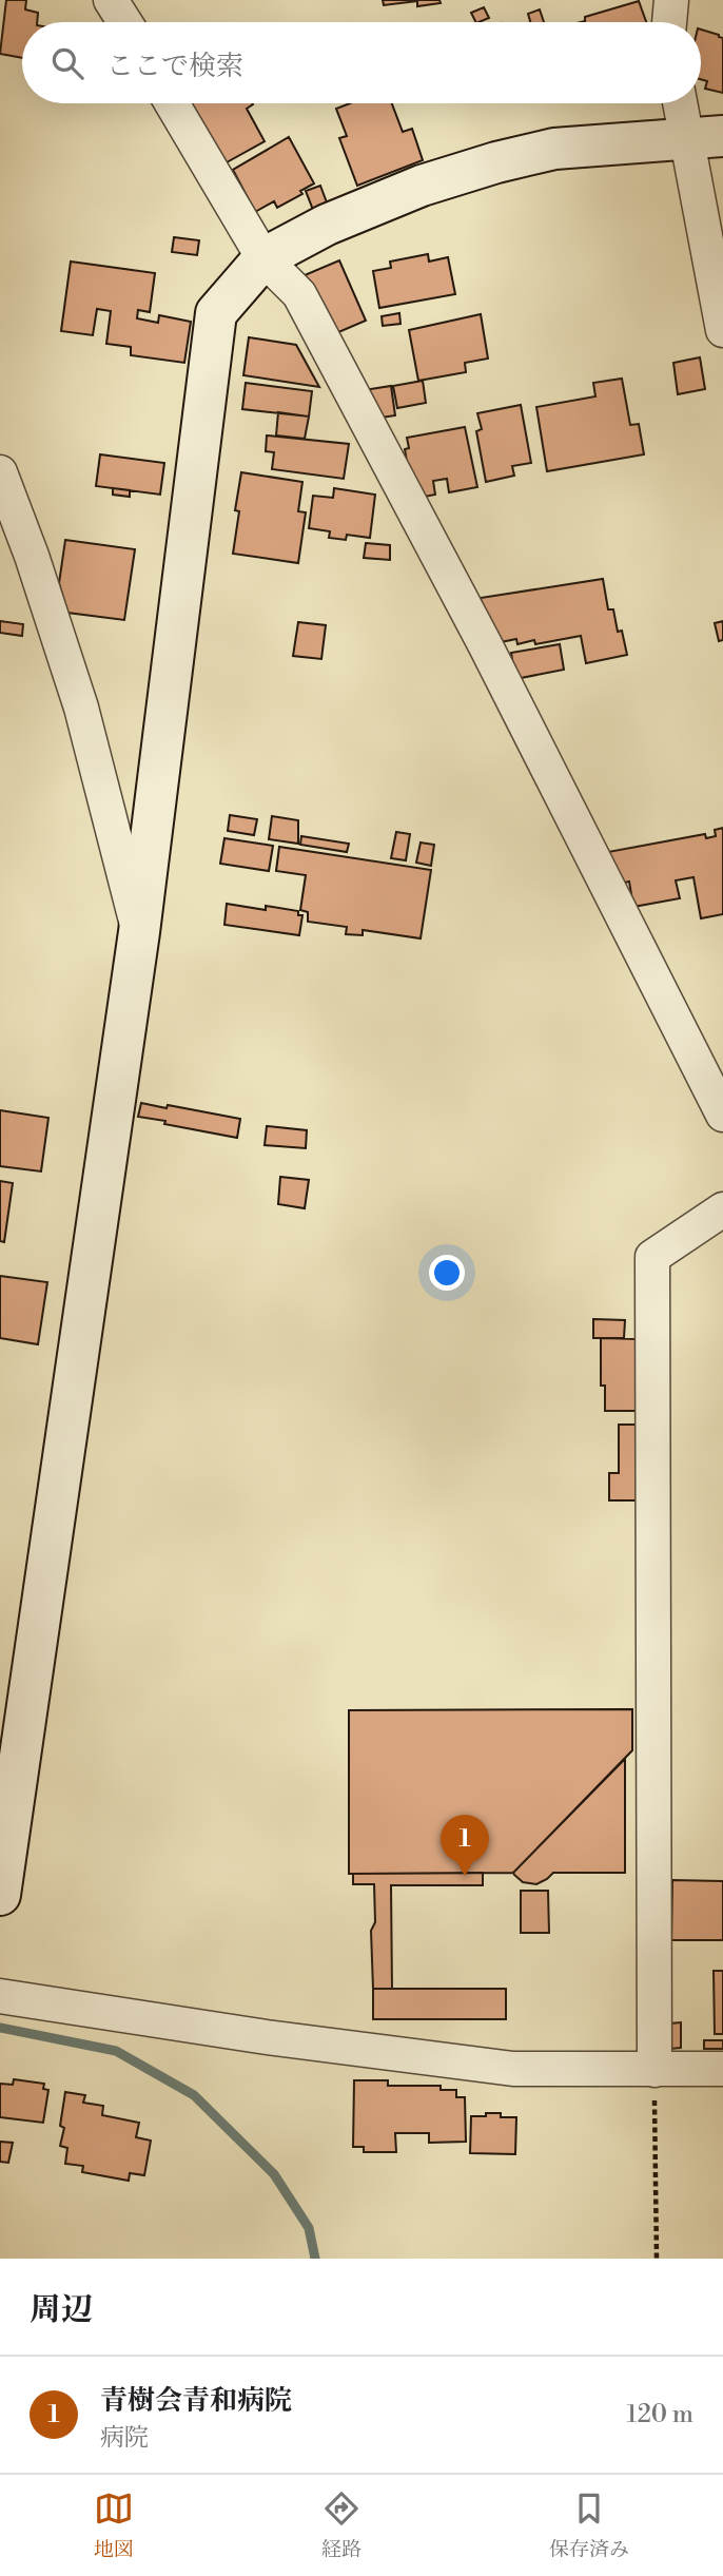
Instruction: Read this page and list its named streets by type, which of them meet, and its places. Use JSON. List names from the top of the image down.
{
  "page": {
    "search": "ここで検索",
    "pins": "1",
    "heading": "周辺",
    "list": [
      {
        "mark": "1",
        "name": "青樹会青和病院",
        "note": "病院",
        "value": "120 m"
      }
    ],
    "nav": ["地図", "経路", "保存済み"]
  }
}
